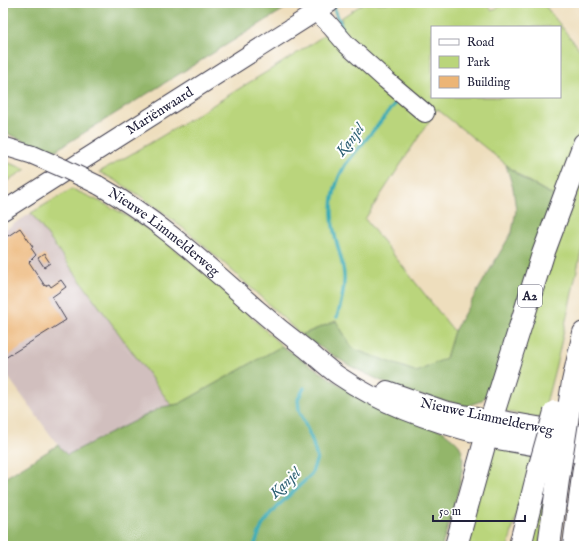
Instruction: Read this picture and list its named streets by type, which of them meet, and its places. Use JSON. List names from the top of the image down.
{
  "streets": {
    "main road": ["Nieuwe Limmelderweg", "A2"],
    "street": ["Mariënwaard"]
  },
  "crossings": [
    ["Nieuwe Limmelderweg", "A2"]
  ],
  "water": ["Kanjel"],
  "legend": ["Road", "Park", "Building"],
  "scale_bar": "50 m"
}
